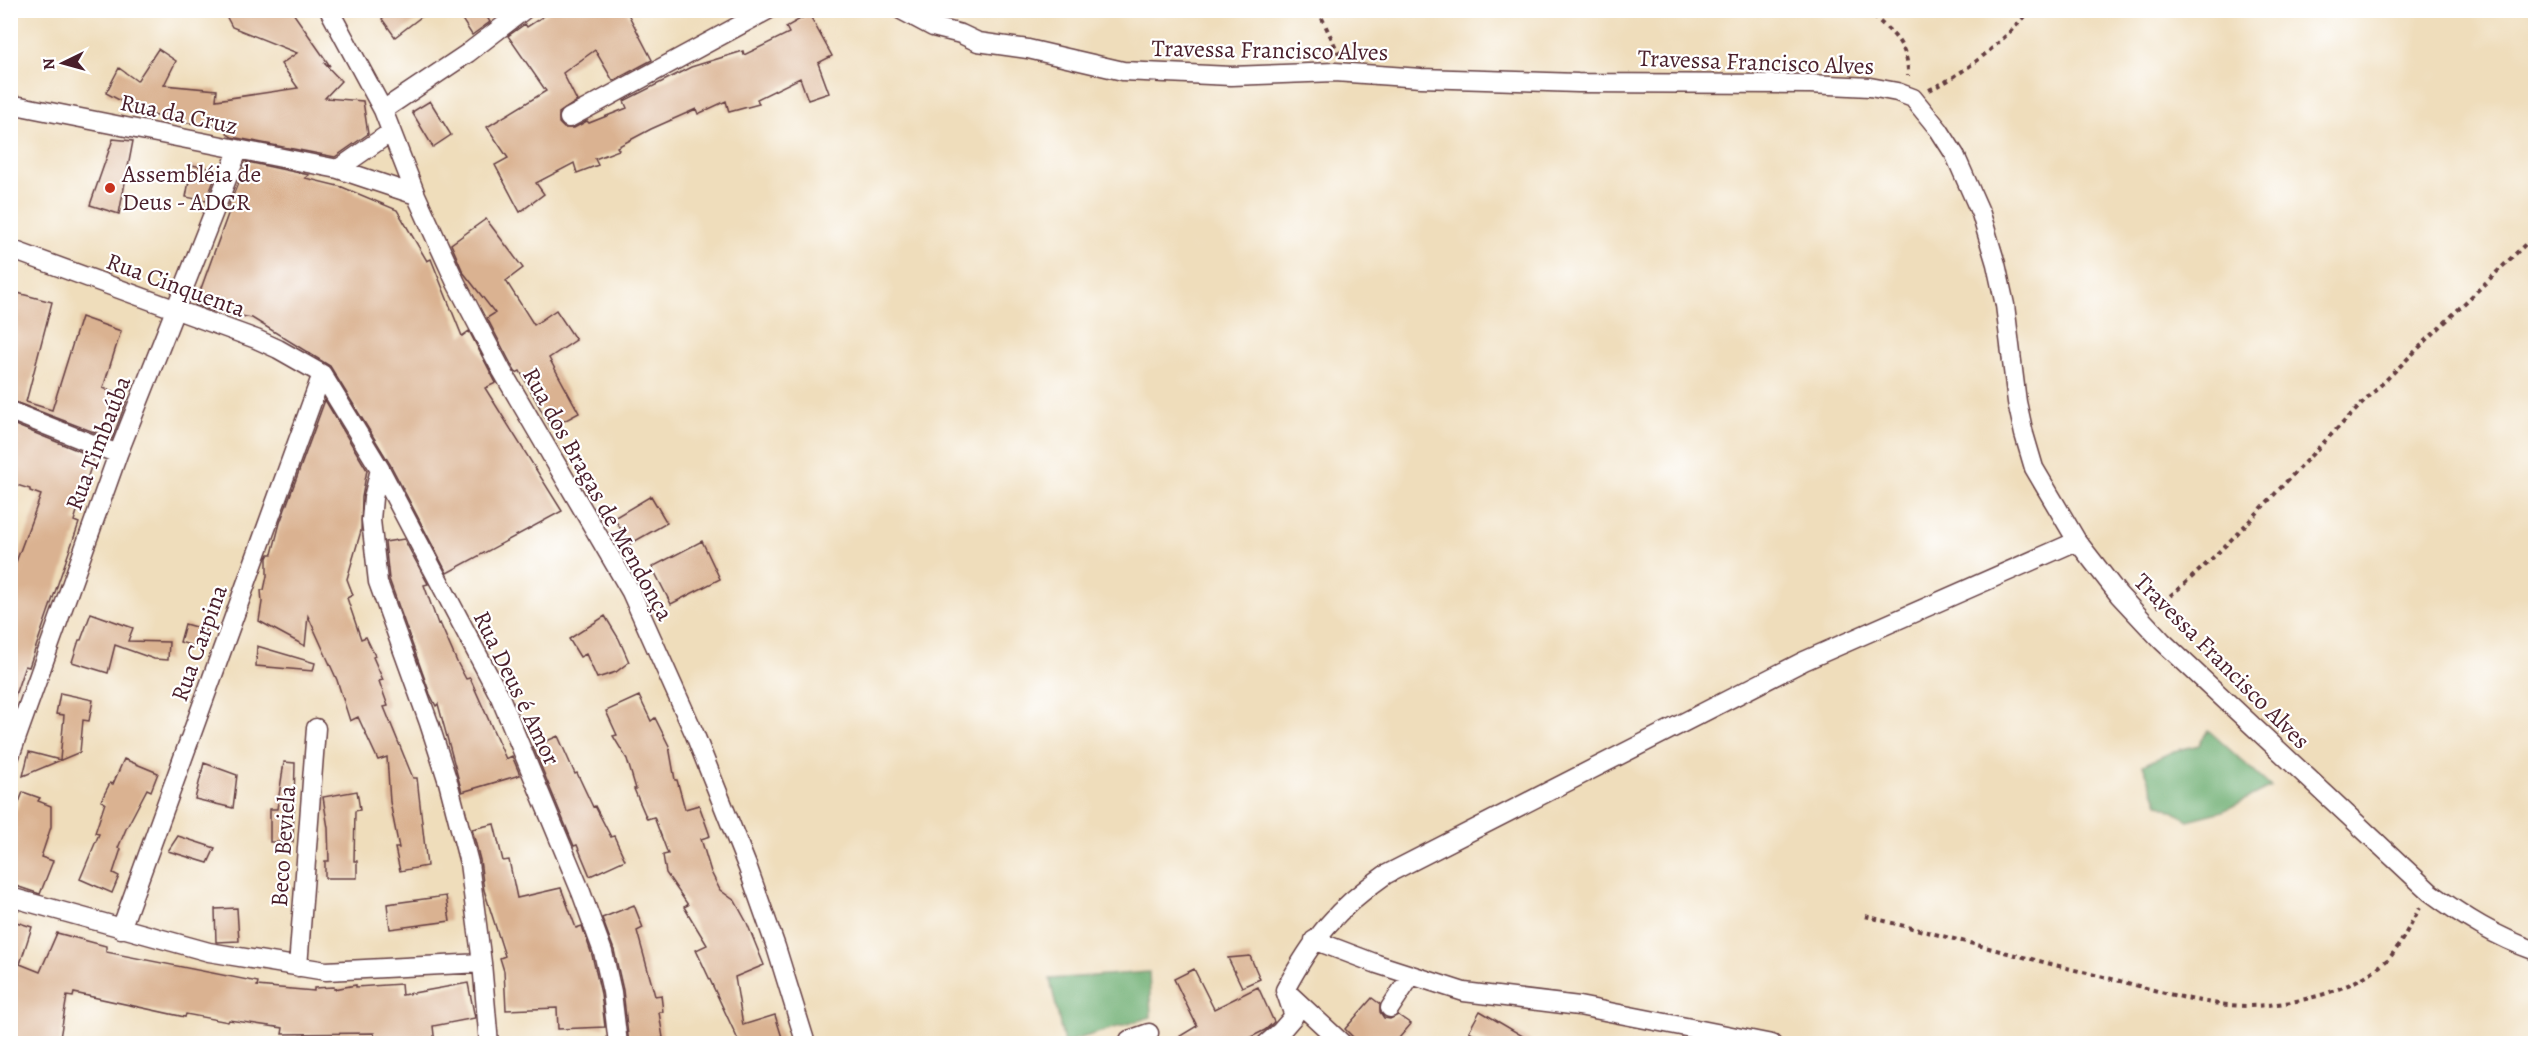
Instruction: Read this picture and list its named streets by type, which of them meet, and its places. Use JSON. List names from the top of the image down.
{
  "streets": {
    "street": [
      "Travessa Francisco Alves",
      "Rua da Cruz",
      "Rua Cinquenta",
      "Rua Timbaúba",
      "Rua dos Bragas de Mendonça",
      "Rua Carpina",
      "Rua Deus é Amor",
      "Beco Beviela"
    ]
  },
  "crossings": [
    ["Rua da Cruz", "Rua Timbaúba"],
    ["Rua da Cruz", "Rua dos Bragas de Mendonça"],
    ["Rua Cinquenta", "Rua Timbaúba"],
    ["Rua Cinquenta", "Rua Carpina"],
    ["Rua Cinquenta", "Rua Deus é Amor"],
    ["Rua Carpina", "Rua Deus é Amor"]
  ],
  "places": ["Assembléia de Deus - ADCR"],
  "north": "left"
}
